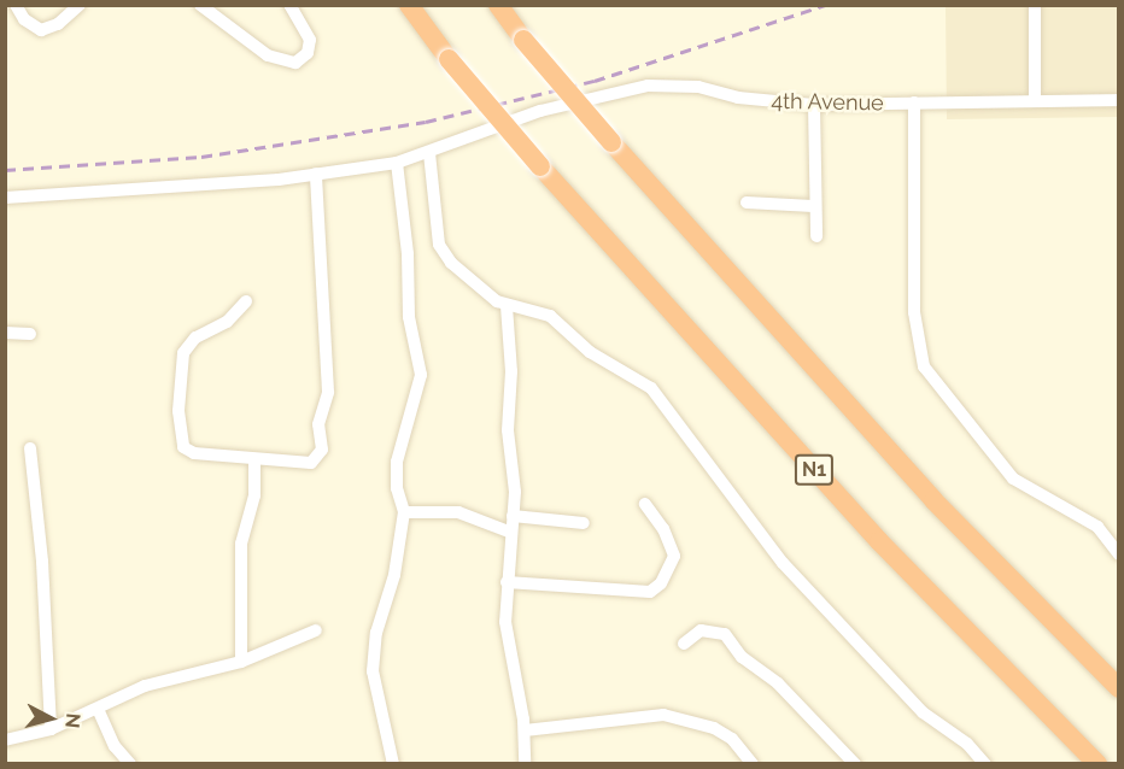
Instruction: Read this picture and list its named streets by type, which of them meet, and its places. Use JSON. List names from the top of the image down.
{
  "streets": {
    "highway": ["N1"],
    "street": ["4th Avenue"]
  },
  "north": "right"
}
